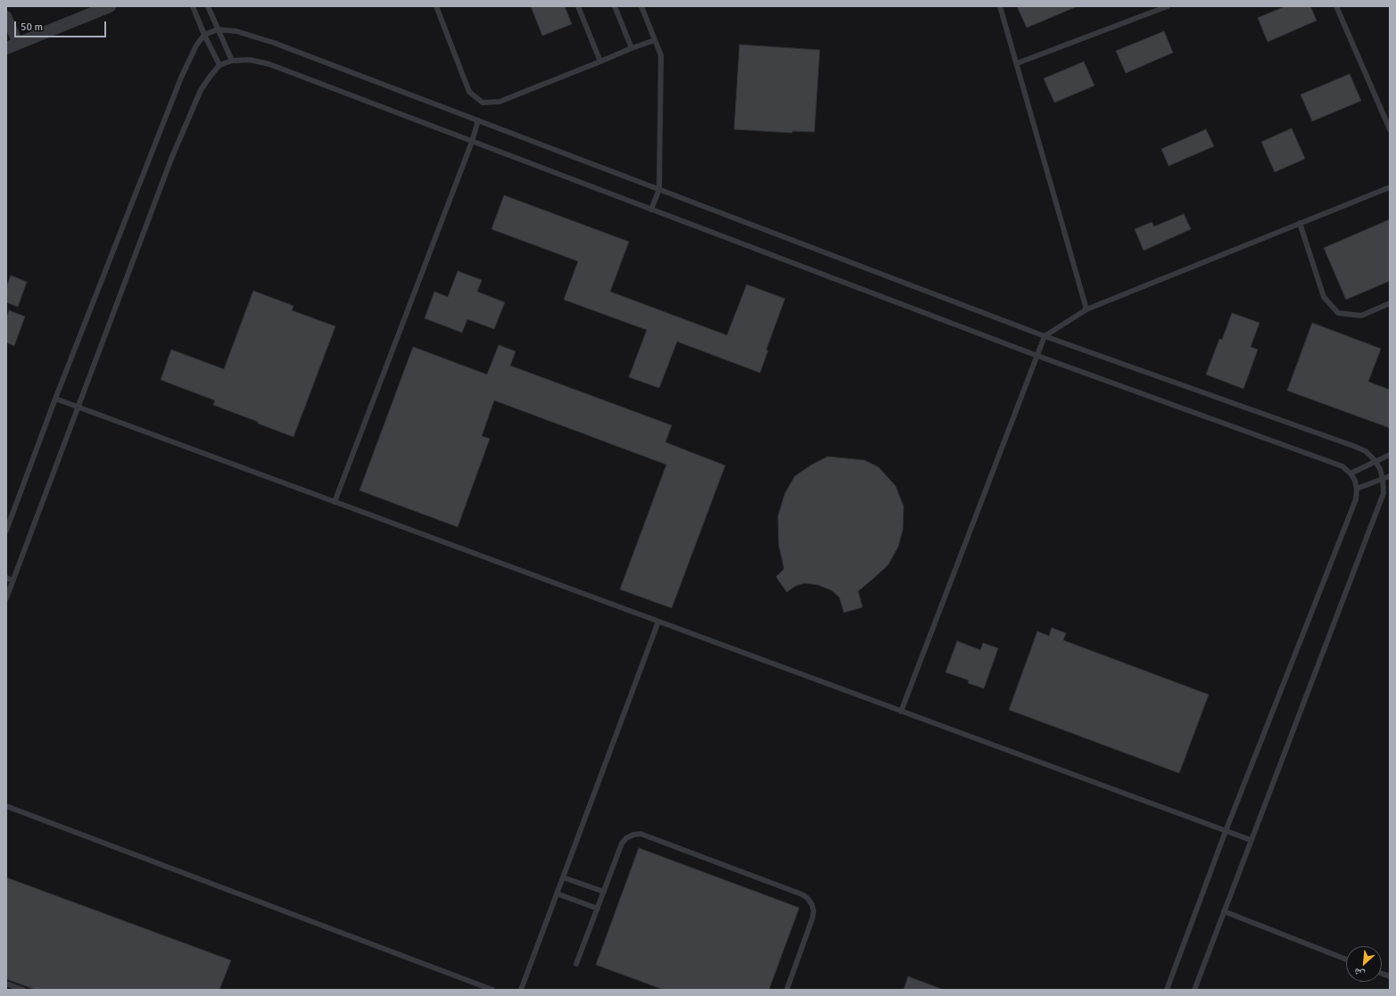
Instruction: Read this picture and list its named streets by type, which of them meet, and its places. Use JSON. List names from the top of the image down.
{
  "scale_bar": "50 m",
  "north": "bottom left"
}
